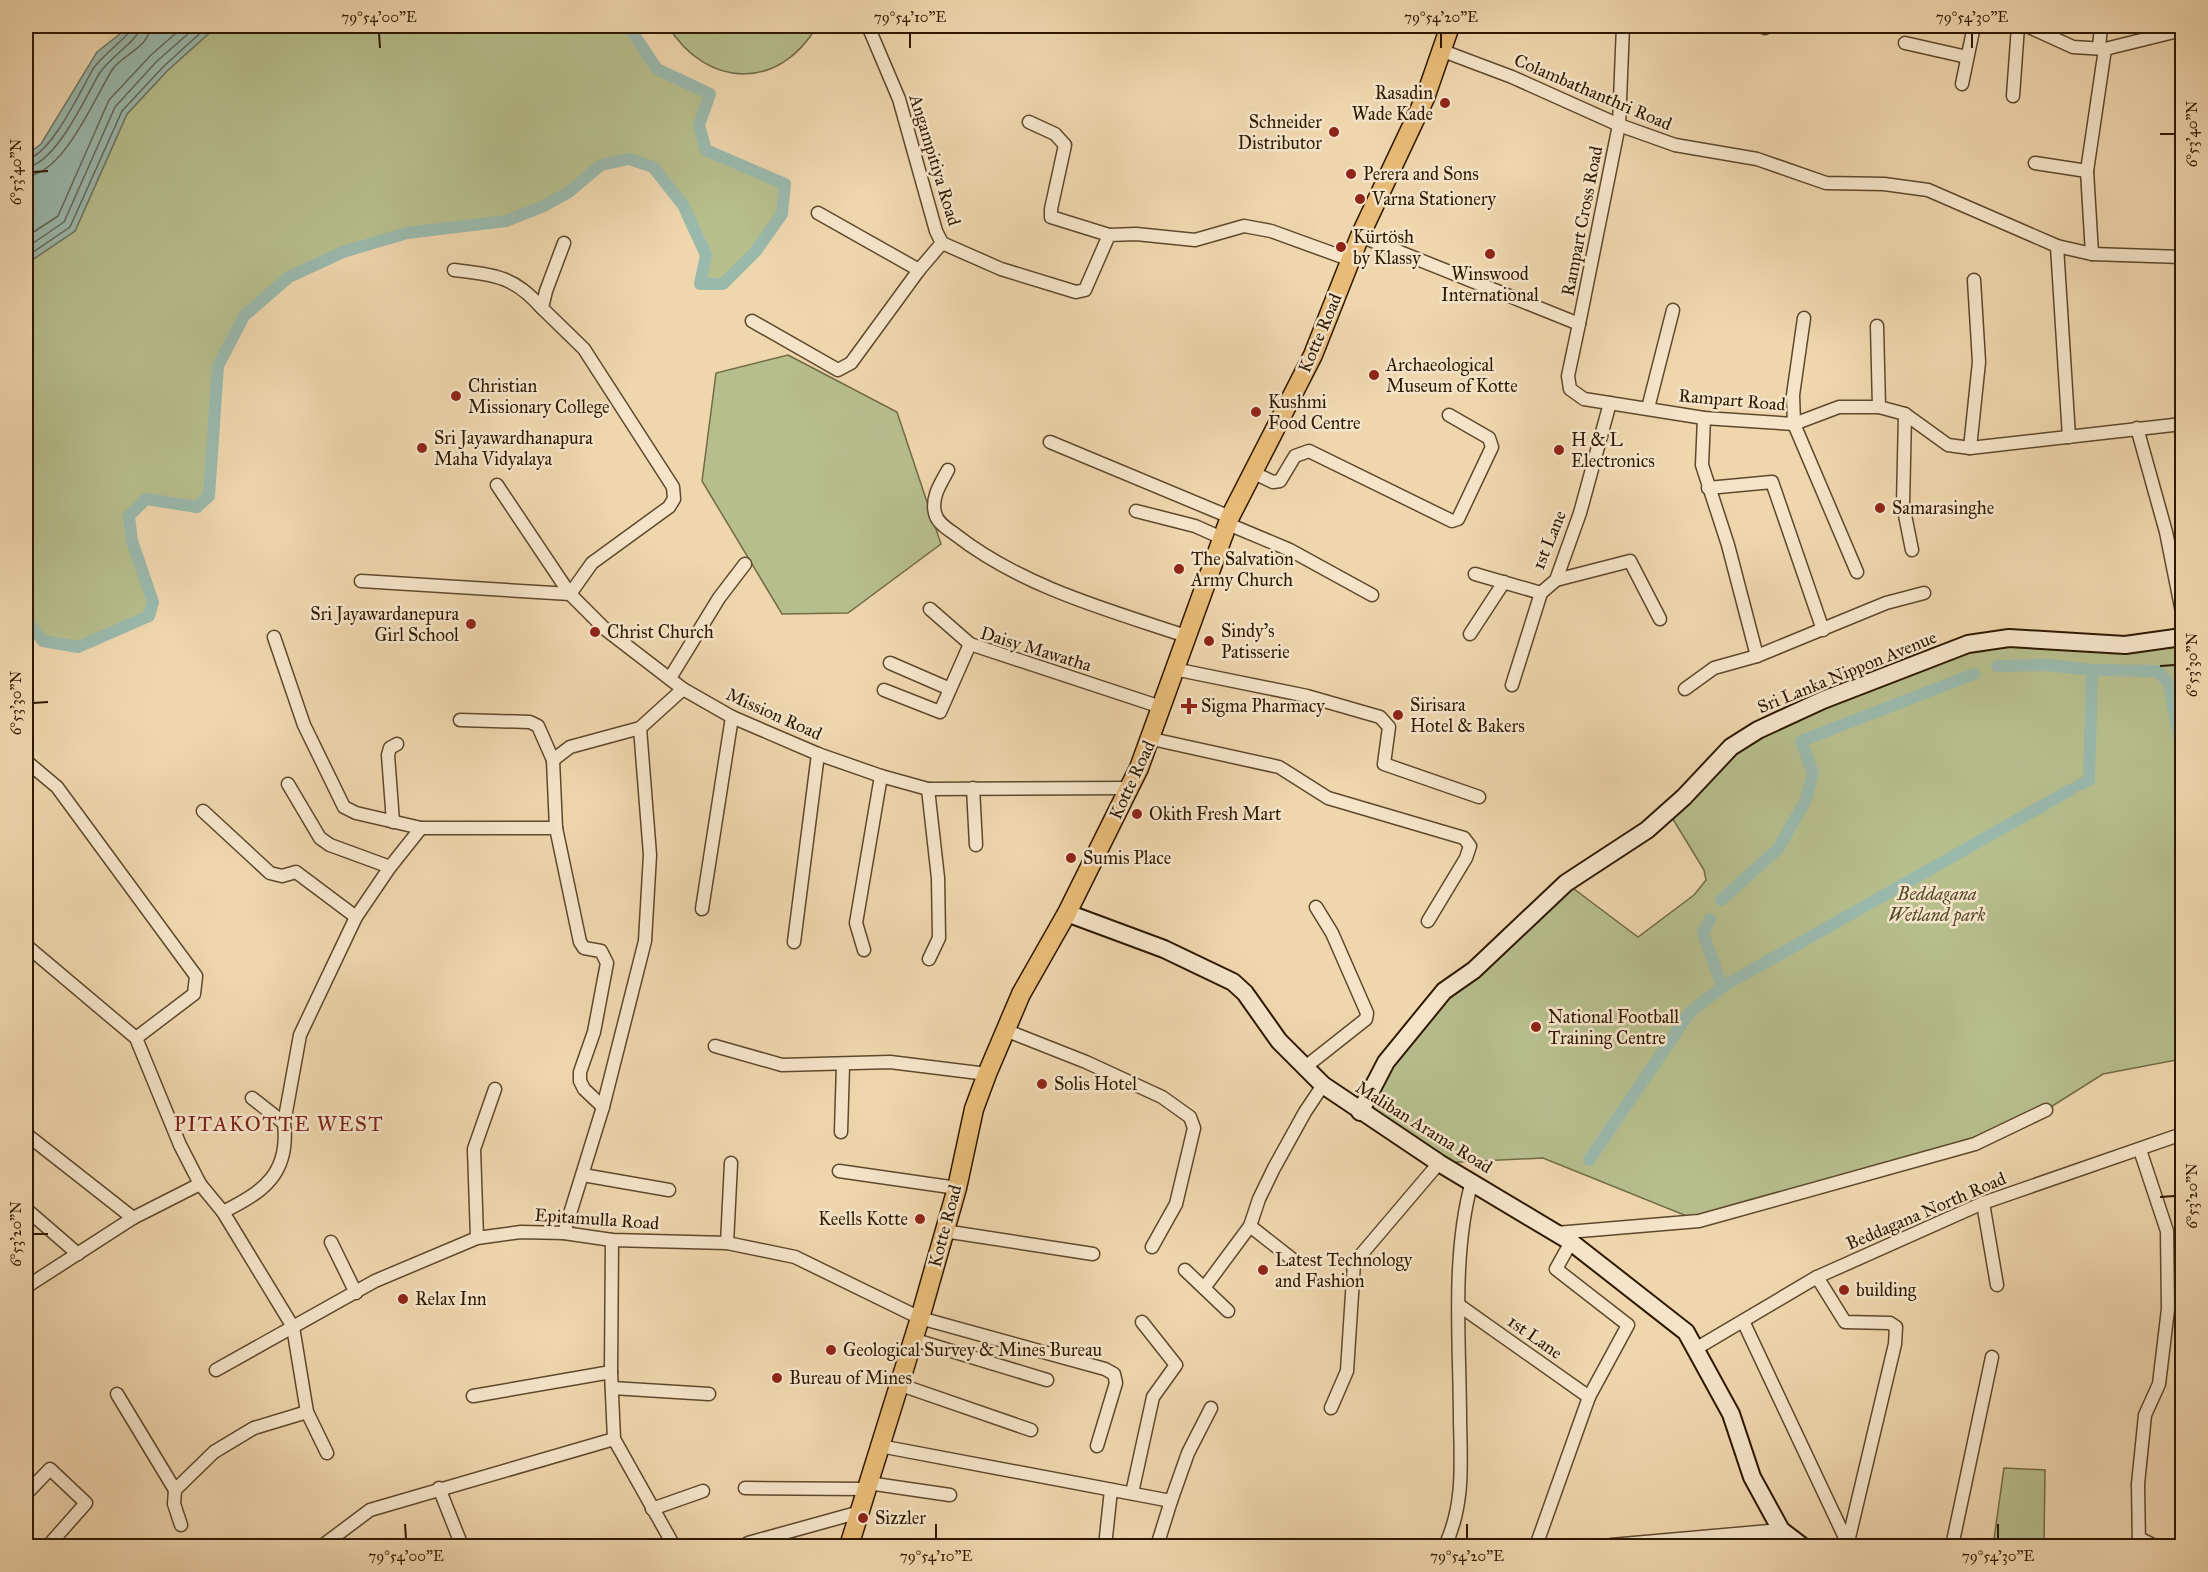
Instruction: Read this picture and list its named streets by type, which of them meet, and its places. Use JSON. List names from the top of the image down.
{
  "streets": {
    "main road": ["Kotte Road"],
    "street": [
      "Colambathanthri Road",
      "Angampitiya Road",
      "Rampart Cross Road",
      "Rampart Road",
      "1st Lane",
      "Daisy Mawatha",
      "Sri Lanka Nippon Avenue",
      "Mission Road",
      "Maliban Arama Road",
      "Beddagana North Road",
      "Epitamulla Road"
    ]
  },
  "crossings": [
    ["Colambathanthri Road", "Rampart Cross Road"],
    ["Colambathanthri Road", "Kotte Road"],
    ["Rampart Cross Road", "Rampart Road"],
    ["Kotte Road", "Daisy Mawatha"],
    ["Kotte Road", "Mission Road"],
    ["Kotte Road", "Maliban Arama Road"],
    ["Kotte Road", "Epitamulla Road"],
    ["Rampart Road", "1st Lane"],
    ["Sri Lanka Nippon Avenue", "Maliban Arama Road"],
    ["Maliban Arama Road", "Beddagana North Road"]
  ],
  "districts": ["PITAKOTTE WEST"],
  "parks": ["Beddagana Wetland park"],
  "places": {
    "other": [
      "Rasadin Wade Kade",
      "Schneider Distributor",
      "Perera and Sons",
      "Varna Stationery",
      "Kürtösh by Klassy",
      "Winswood International",
      "Archaeological Museum of Kotte",
      "Christian Missionary College",
      "Kushmi Food Centre",
      "Sri Jayawardhanapura Maha Vidyalaya",
      "H & L Electronics",
      "Samarasinghe",
      "The Salvation Army Church",
      "Sri Jayawardanepura Girl School",
      "Christ Church",
      "Sindy's Patisserie",
      "Sirisara Hotel & Bakers",
      "Okith Fresh Mart",
      "Sumis Place",
      "National Football Training Centre",
      "Solis Hotel",
      "Keells Kotte",
      "Latest Technology and Fashion",
      "building",
      "Relax Inn",
      "Geological Survey & Mines Bureau",
      "Bureau of Mines",
      "Sizzler"
    ],
    "health": ["Sigma Pharmacy"]
  },
  "coordinates": [
    "79°54'00\"E",
    "79°54'10\"E",
    "79°54'20\"E",
    "79°54'30\"E",
    "6°53'40\"N",
    "6°53'30\"N",
    "6°53'20\"N"
  ]
}
